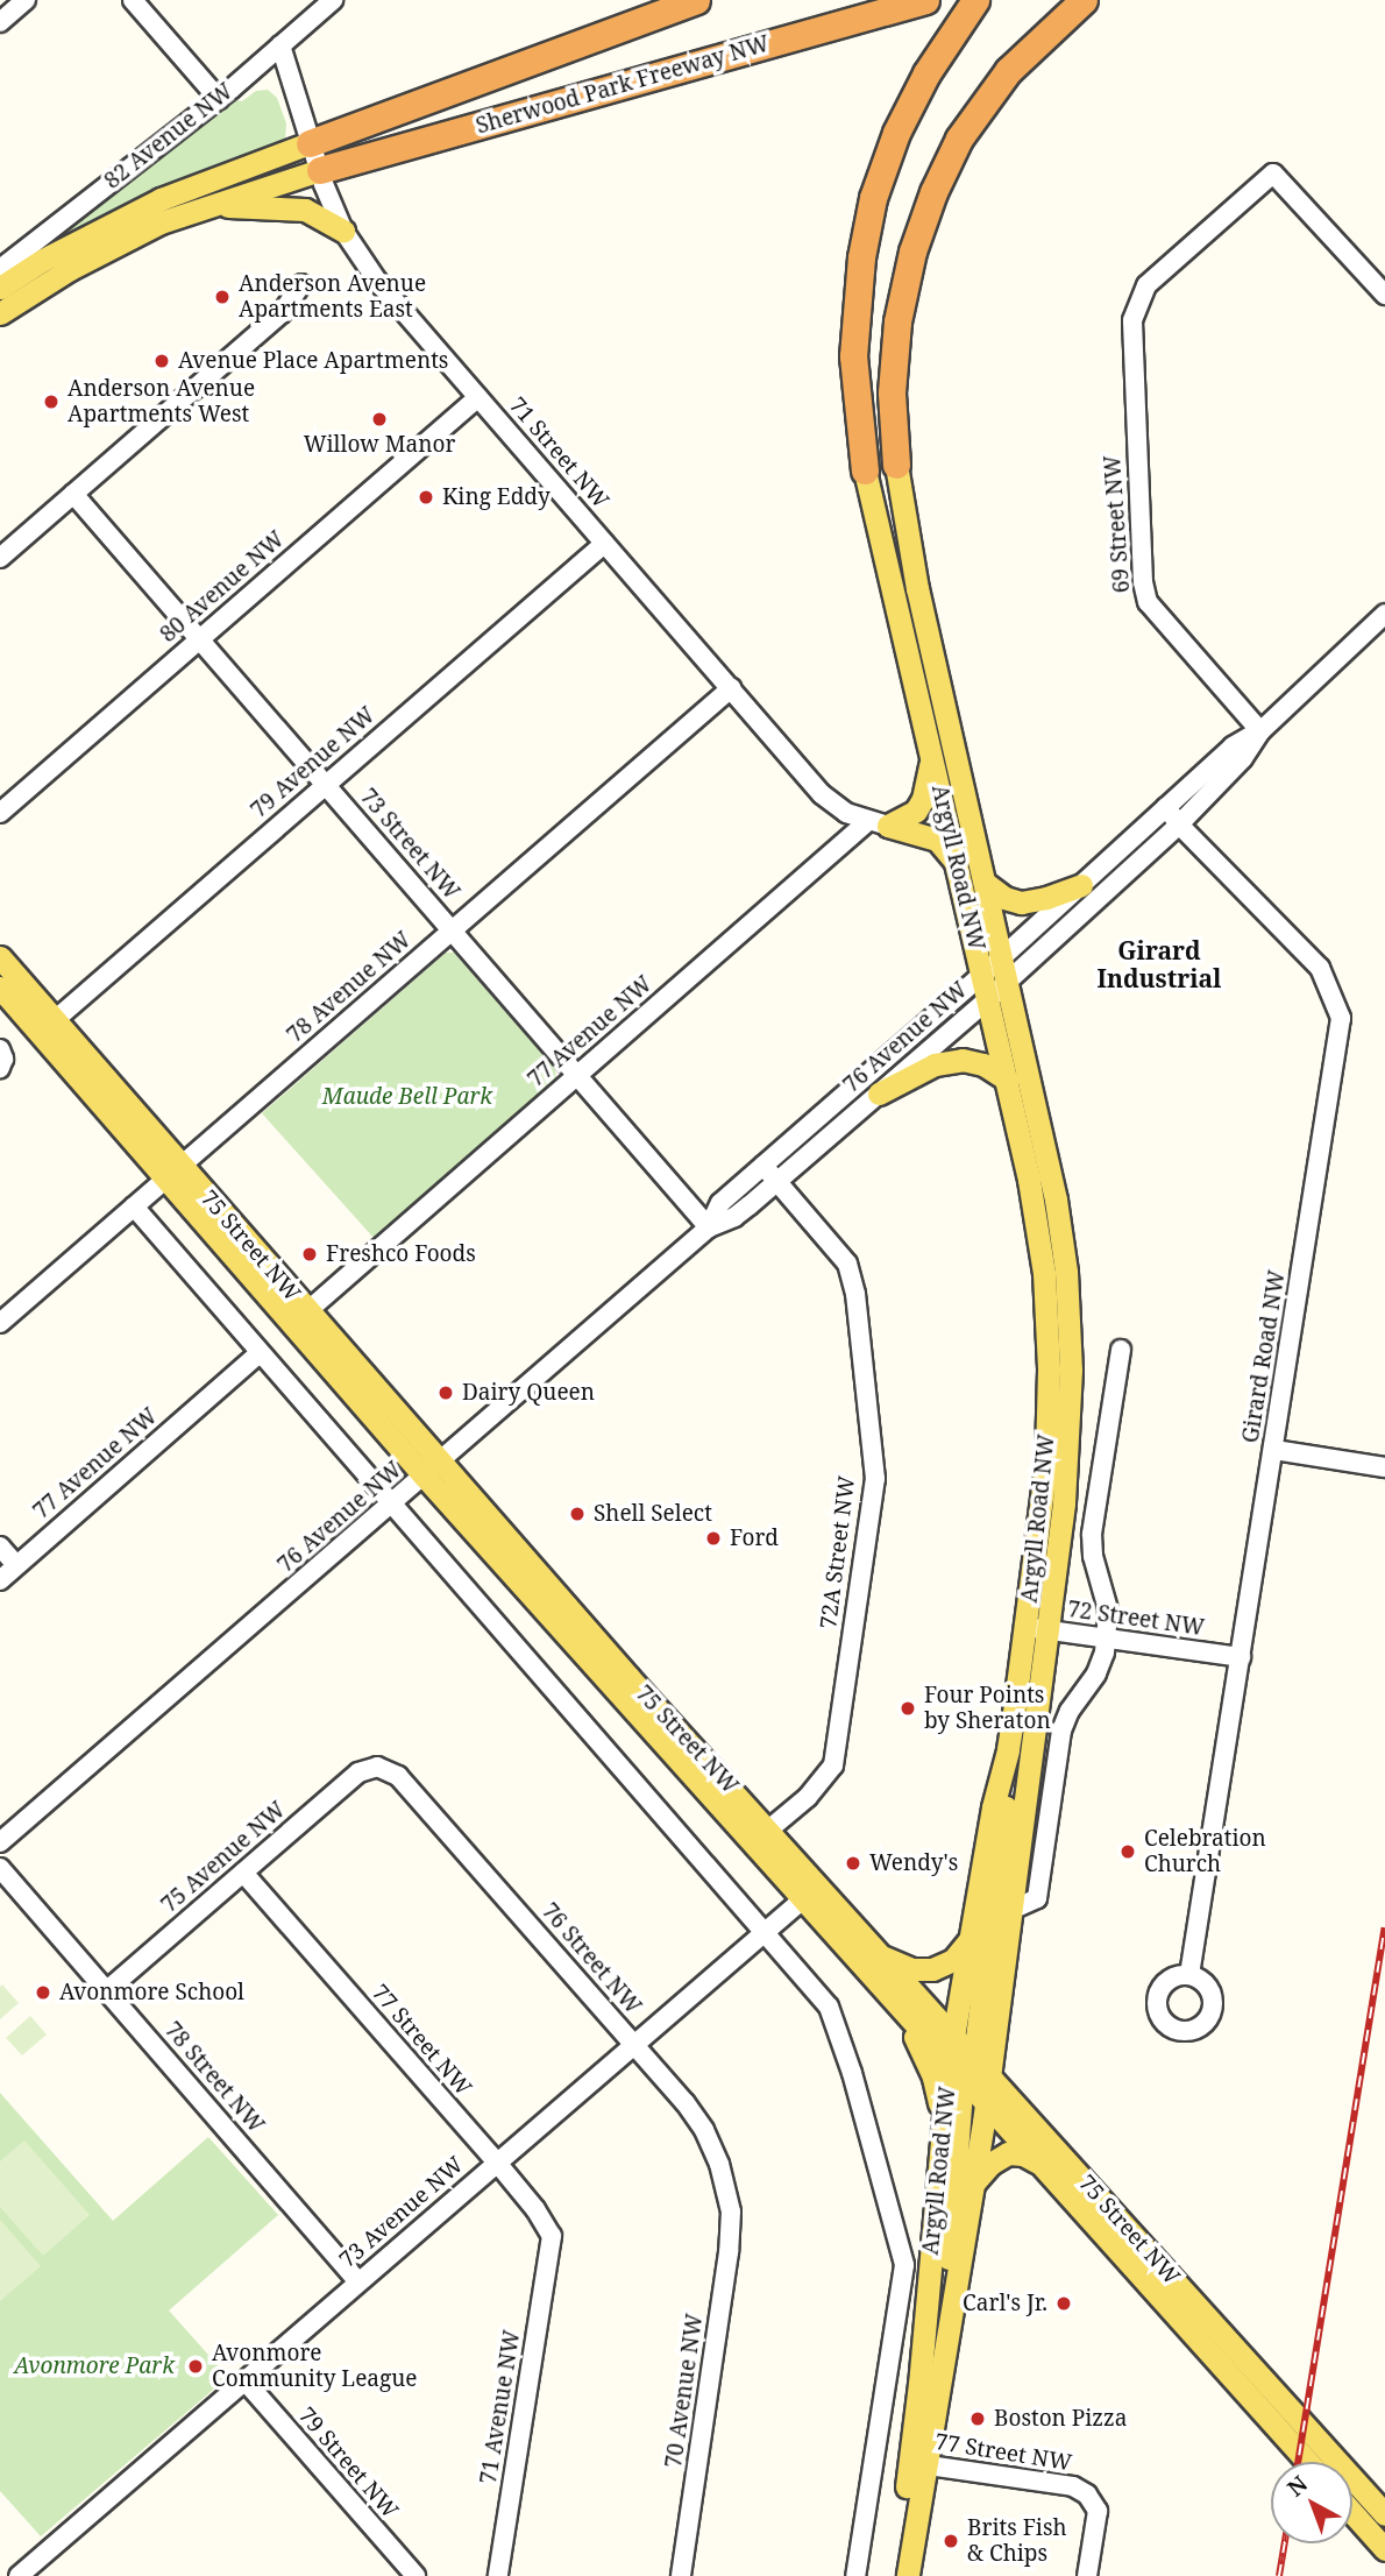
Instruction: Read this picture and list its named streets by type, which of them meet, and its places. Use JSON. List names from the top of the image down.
{
  "streets": {
    "highway": ["Sherwood Park Freeway NW"],
    "main road": ["82 Avenue NW", "Argyll Road NW", "75 Street NW"],
    "street": [
      "71 Street NW",
      "69 Street NW",
      "80 Avenue NW",
      "79 Avenue NW",
      "73 Street NW",
      "78 Avenue NW",
      "77 Avenue NW",
      "76 Avenue NW",
      "Girard Road NW",
      "72A Street NW",
      "72 Street NW",
      "75 Avenue NW",
      "76 Street NW",
      "77 Street NW",
      "78 Street NW",
      "73 Avenue NW",
      "70 Avenue NW",
      "71 Avenue NW",
      "79 Street NW"
    ]
  },
  "crossings": [
    ["Sherwood Park Freeway NW", "82 Avenue NW"],
    ["Sherwood Park Freeway NW", "71 Street NW"],
    ["82 Avenue NW", "71 Street NW"],
    ["71 Street NW", "80 Avenue NW"],
    ["71 Street NW", "79 Avenue NW"],
    ["71 Street NW", "78 Avenue NW"],
    ["71 Street NW", "77 Avenue NW"],
    ["69 Street NW", "76 Avenue NW"],
    ["80 Avenue NW", "73 Street NW"],
    ["79 Avenue NW", "73 Street NW"],
    ["79 Avenue NW", "75 Street NW"],
    ["73 Street NW", "78 Avenue NW"],
    ["73 Street NW", "77 Avenue NW"],
    ["73 Street NW", "76 Avenue NW"],
    ["Argyll Road NW", "76 Avenue NW"],
    ["Argyll Road NW", "75 Street NW"],
    ["Argyll Road NW", "72 Street NW"],
    ["Argyll Road NW", "77 Street NW"],
    ["Argyll Road NW", "73 Avenue NW"],
    ["78 Avenue NW", "75 Street NW"],
    ["77 Avenue NW", "75 Street NW"],
    ["76 Avenue NW", "75 Street NW"],
    ["76 Avenue NW", "Girard Road NW"],
    ["76 Avenue NW", "72A Street NW"],
    ["75 Street NW", "72A Street NW"],
    ["75 Street NW", "73 Avenue NW"],
    ["Girard Road NW", "72 Street NW"],
    ["75 Avenue NW", "76 Street NW"],
    ["75 Avenue NW", "77 Street NW"],
    ["75 Avenue NW", "78 Street NW"],
    ["76 Street NW", "73 Avenue NW"],
    ["76 Street NW", "70 Avenue NW"],
    ["77 Street NW", "73 Avenue NW"],
    ["77 Street NW", "71 Avenue NW"],
    ["78 Street NW", "73 Avenue NW"],
    ["73 Avenue NW", "79 Street NW"]
  ],
  "districts": ["Girard Industrial"],
  "parks": ["Maude Bell Park", "Avonmore Park"],
  "places": [
    "Anderson Avenue Apartments East",
    "Avenue Place Apartments",
    "Anderson Avenue Apartments West",
    "Willow Manor",
    "King Eddy",
    "Freshco Foods",
    "Dairy Queen",
    "Shell Select",
    "Ford",
    "Four Points by Sheraton",
    "Celebration Church",
    "Wendy's",
    "Avonmore School",
    "Carl's Jr.",
    "Avonmore Community League",
    "Boston Pizza",
    "Brits Fish & Chips"
  ],
  "north": "top left"
}
